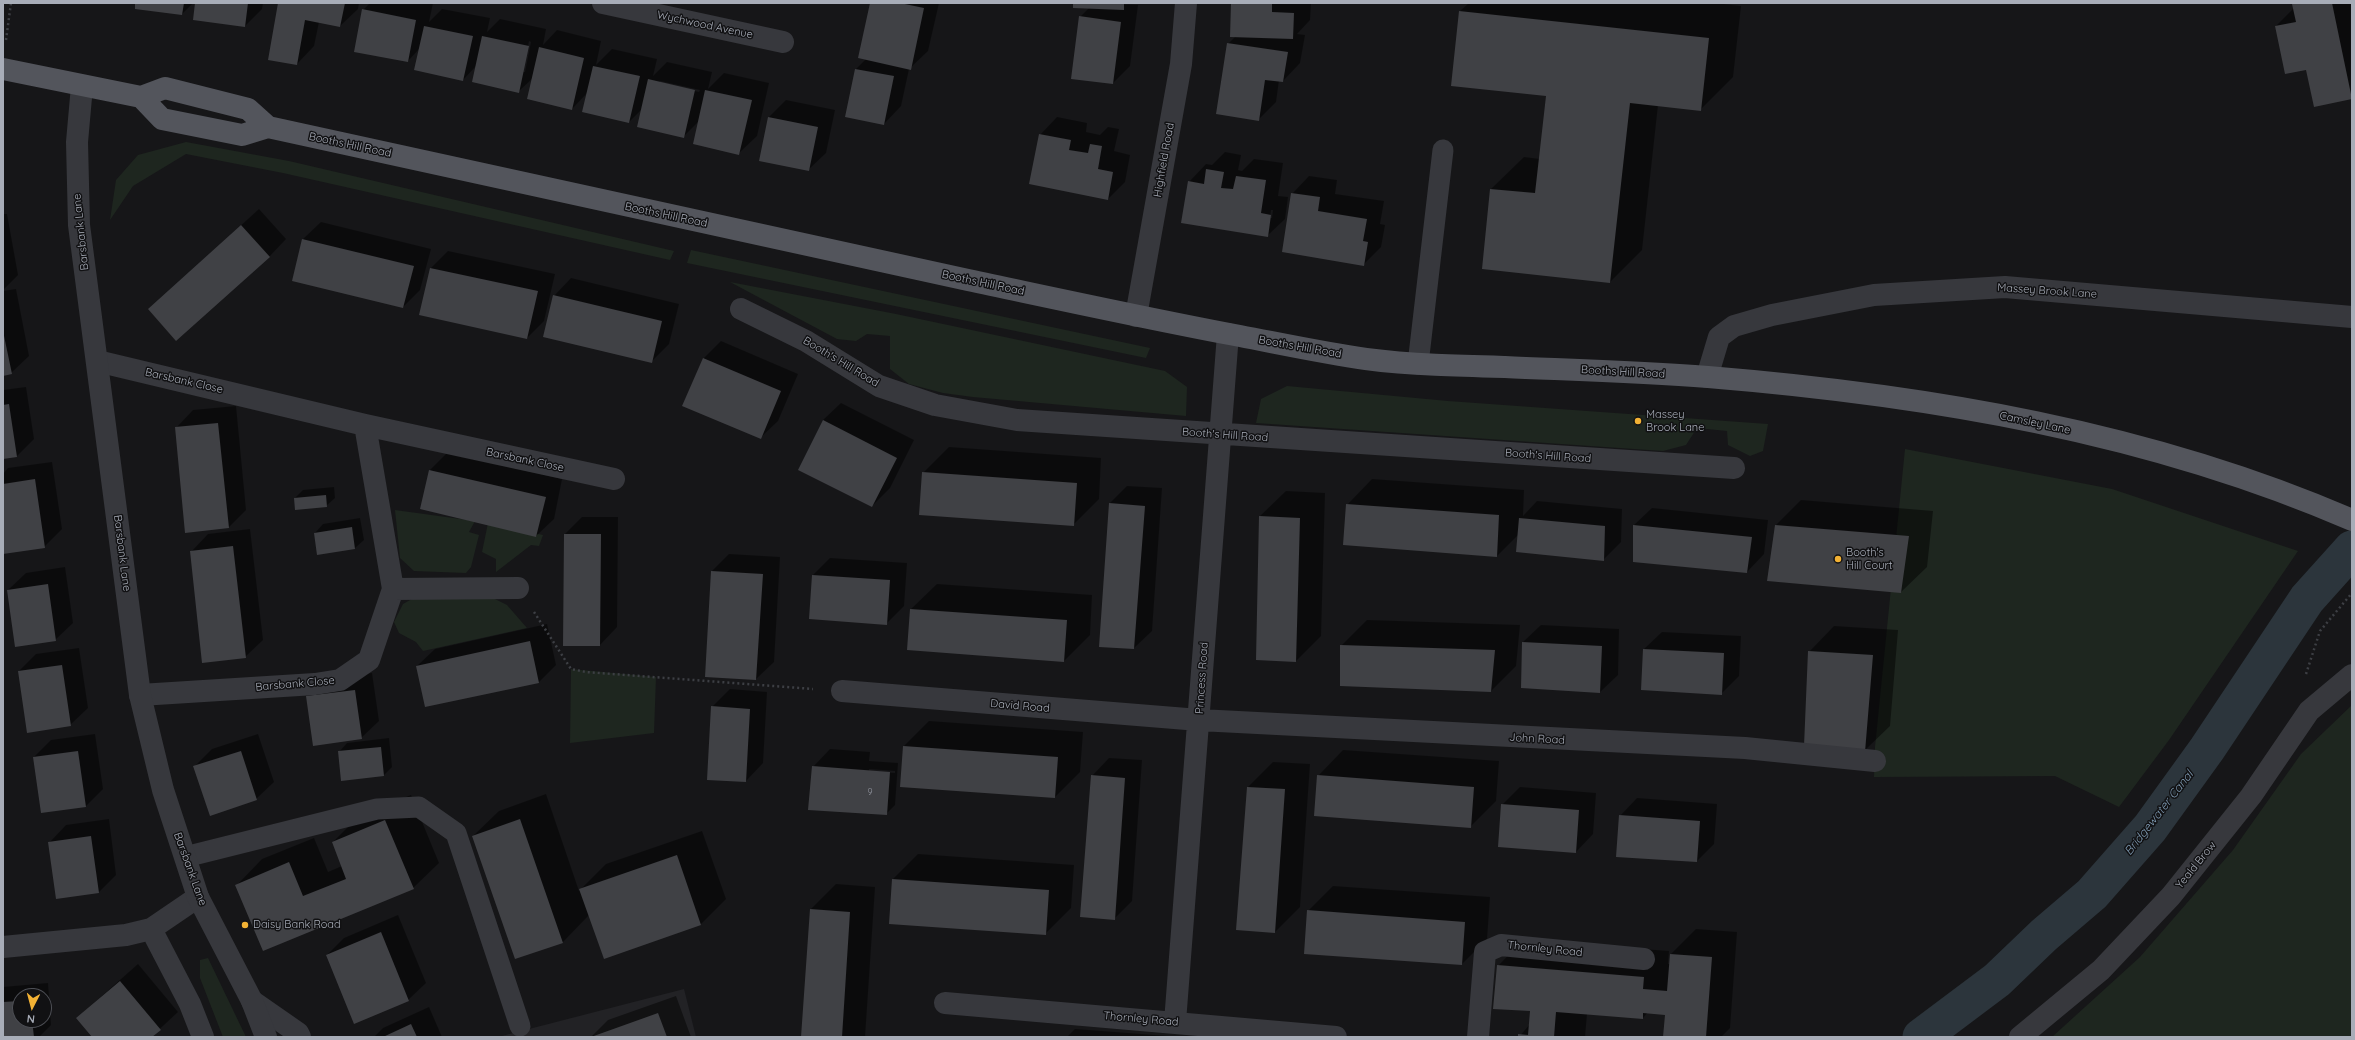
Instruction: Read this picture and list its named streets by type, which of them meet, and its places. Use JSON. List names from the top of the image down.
{
  "streets": {
    "main road": ["Booths Hill Road", "Camsley Lane"],
    "street": [
      "Wychwood Avenue",
      "Highfield Road",
      "Barsbank Lane",
      "Massey Brook Lane",
      "Booth's Hill Road",
      "Barsbank Close",
      "Princess Road",
      "David Road",
      "John Road",
      "Yeald Brow",
      "Thornley Road"
    ]
  },
  "crossings": [
    ["Booths Hill Road", "Highfield Road"],
    ["Booths Hill Road", "Massey Brook Lane"],
    ["Booths Hill Road", "Camsley Lane"],
    ["Booths Hill Road", "Princess Road"],
    ["Barsbank Lane", "Barsbank Close"],
    ["Massey Brook Lane", "Camsley Lane"],
    ["Booth's Hill Road", "Princess Road"],
    ["Princess Road", "David Road"],
    ["Princess Road", "John Road"],
    ["Princess Road", "Thornley Road"],
    ["David Road", "John Road"]
  ],
  "water": ["Bridgewater Canal"],
  "places": ["Massey Brook Lane", "Booth's Hill Court", "Daisy Bank Road"],
  "house_numbers": ["9"],
  "north": "bottom"
}
